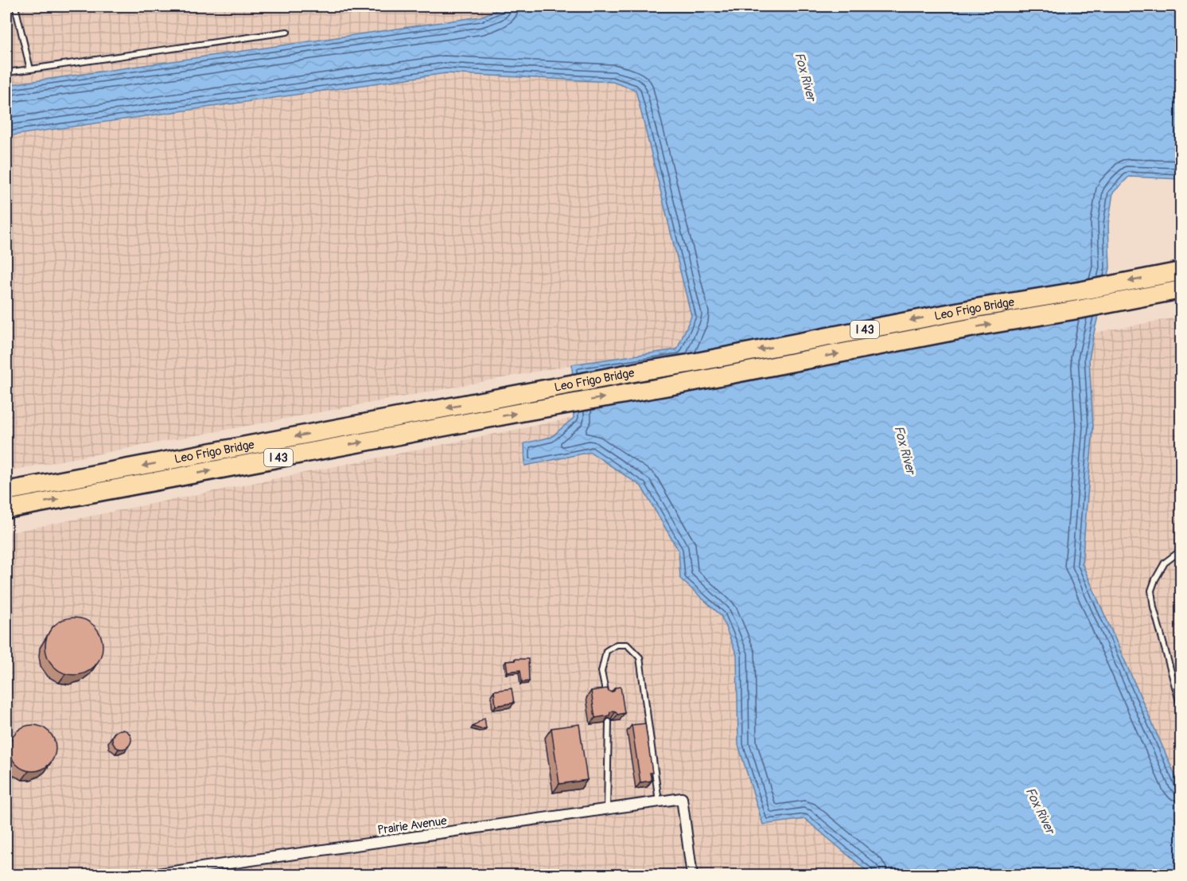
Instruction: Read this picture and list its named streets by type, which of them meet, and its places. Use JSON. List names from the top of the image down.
{
  "streets": {
    "highway": ["Leo Frigo Bridge", "I 43"],
    "street": ["Prairie Avenue"]
  },
  "water": ["Fox River"]
}
